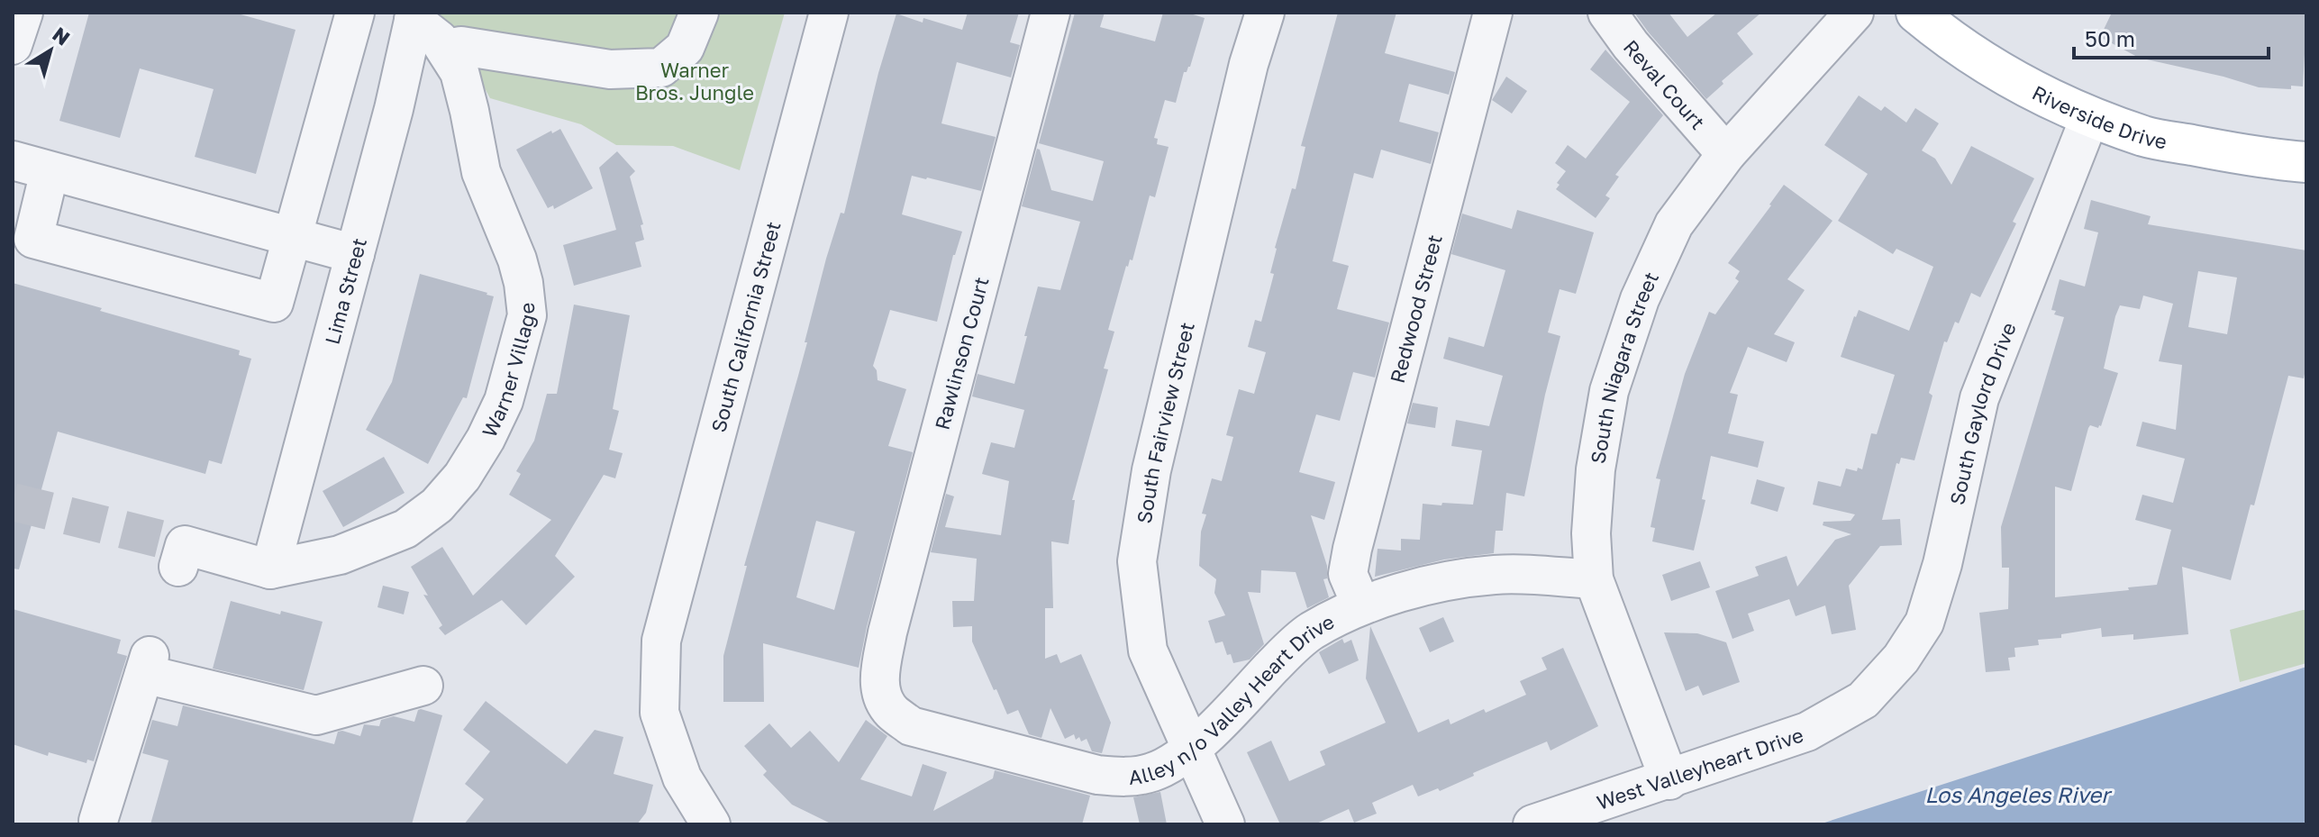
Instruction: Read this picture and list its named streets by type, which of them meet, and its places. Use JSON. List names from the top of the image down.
{
  "streets": {
    "main road": ["Riverside Drive"],
    "street": [
      "Reval Court",
      "Lima Street",
      "Redwood Street",
      "South California Street",
      "Rawlinson Court",
      "Warner Village",
      "South Niagara Street",
      "South Gaylord Drive",
      "South Fairview Street",
      "Alley n/o Valley Heart Drive",
      "West Valleyheart Drive"
    ]
  },
  "crossings": [
    ["Reval Court", "South Niagara Street"],
    ["Riverside Drive", "South Gaylord Drive"],
    ["Lima Street", "Warner Village"],
    ["Redwood Street", "Alley n/o Valley Heart Drive"],
    ["Rawlinson Court", "Alley n/o Valley Heart Drive"],
    ["South Niagara Street", "Alley n/o Valley Heart Drive"],
    ["South Niagara Street", "West Valleyheart Drive"],
    ["South Gaylord Drive", "West Valleyheart Drive"],
    ["South Fairview Street", "Alley n/o Valley Heart Drive"]
  ],
  "water": ["Los Angeles River"],
  "parks": ["Warner Bros. Jungle"],
  "scale_bar": "50 m",
  "north": "top right"
}
